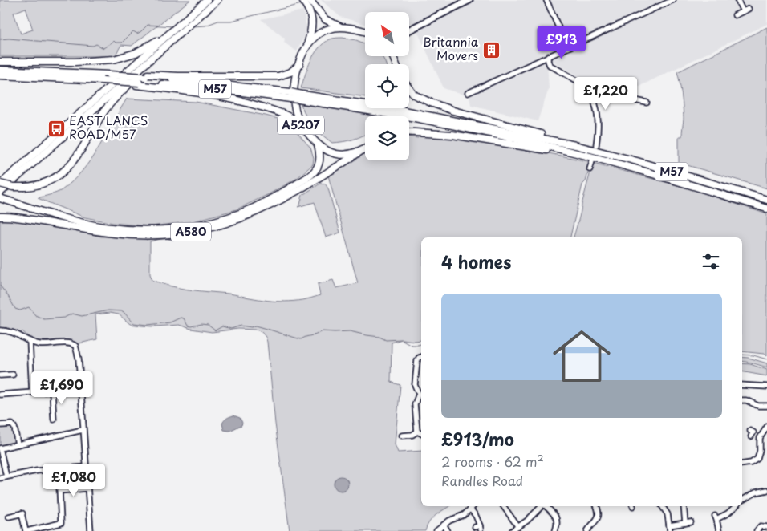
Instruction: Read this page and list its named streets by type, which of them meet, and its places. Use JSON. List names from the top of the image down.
{
  "streets": {
    "highway": ["M57", "A5207", "A580"]
  },
  "crossings": [
    ["A5207", "A580"]
  ],
  "places": {
    "building": ["Britannia Movers"],
    "bus stop": ["EAST LANCS ROAD/M57"]
  },
  "north": "top left",
  "page": {
    "price": [
      "£913",
      "£1,220",
      "£1,690",
      "£1,080"
    ],
    "heading": "4 homes",
    "list": [
      {
        "name": "£913/mo",
        "note": "2 rooms · 62 m² · Randles Road"
      }
    ]
  }
}
